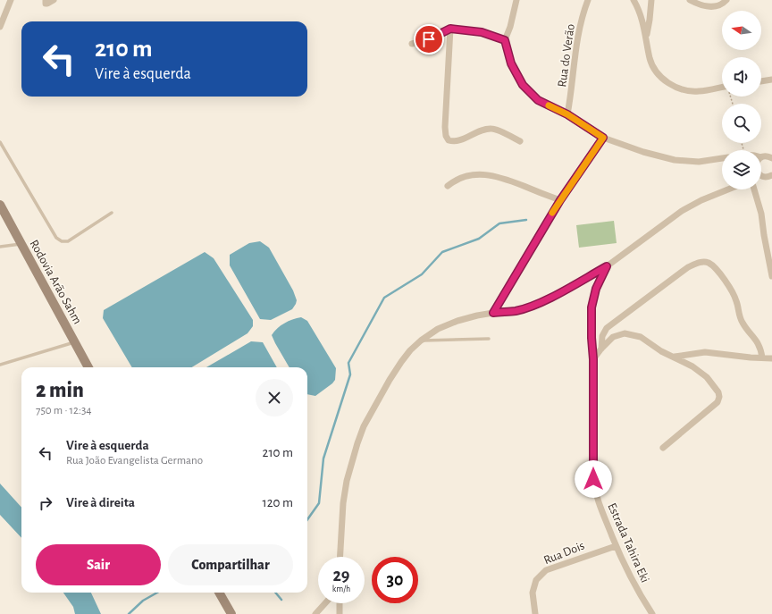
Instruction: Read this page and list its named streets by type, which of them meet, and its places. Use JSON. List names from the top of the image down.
{
  "streets": {
    "street": [
      "Rua do Verão",
      "Rodovia Arão Sahm",
      "Estrada Tahira Eki",
      "Rua Dois"
    ]
  },
  "crossings": [
    ["Estrada Tahira Eki", "Rua Dois"]
  ],
  "north": "left",
  "page": {
    "turn": ["210 m", "Vire à esquerda"],
    "heading": ["2 min", "750 m · 12:34"],
    "list": [
      {
        "name": "Vire à esquerda",
        "note": "Rua João Evangelista Germano",
        "value": "210 m"
      },
      {
        "name": "Vire à direita",
        "value": "120 m"
      }
    ],
    "buttons": ["Sair", "Compartilhar"],
    "speed": "29 km/h",
    "limit": "30"
  }
}
